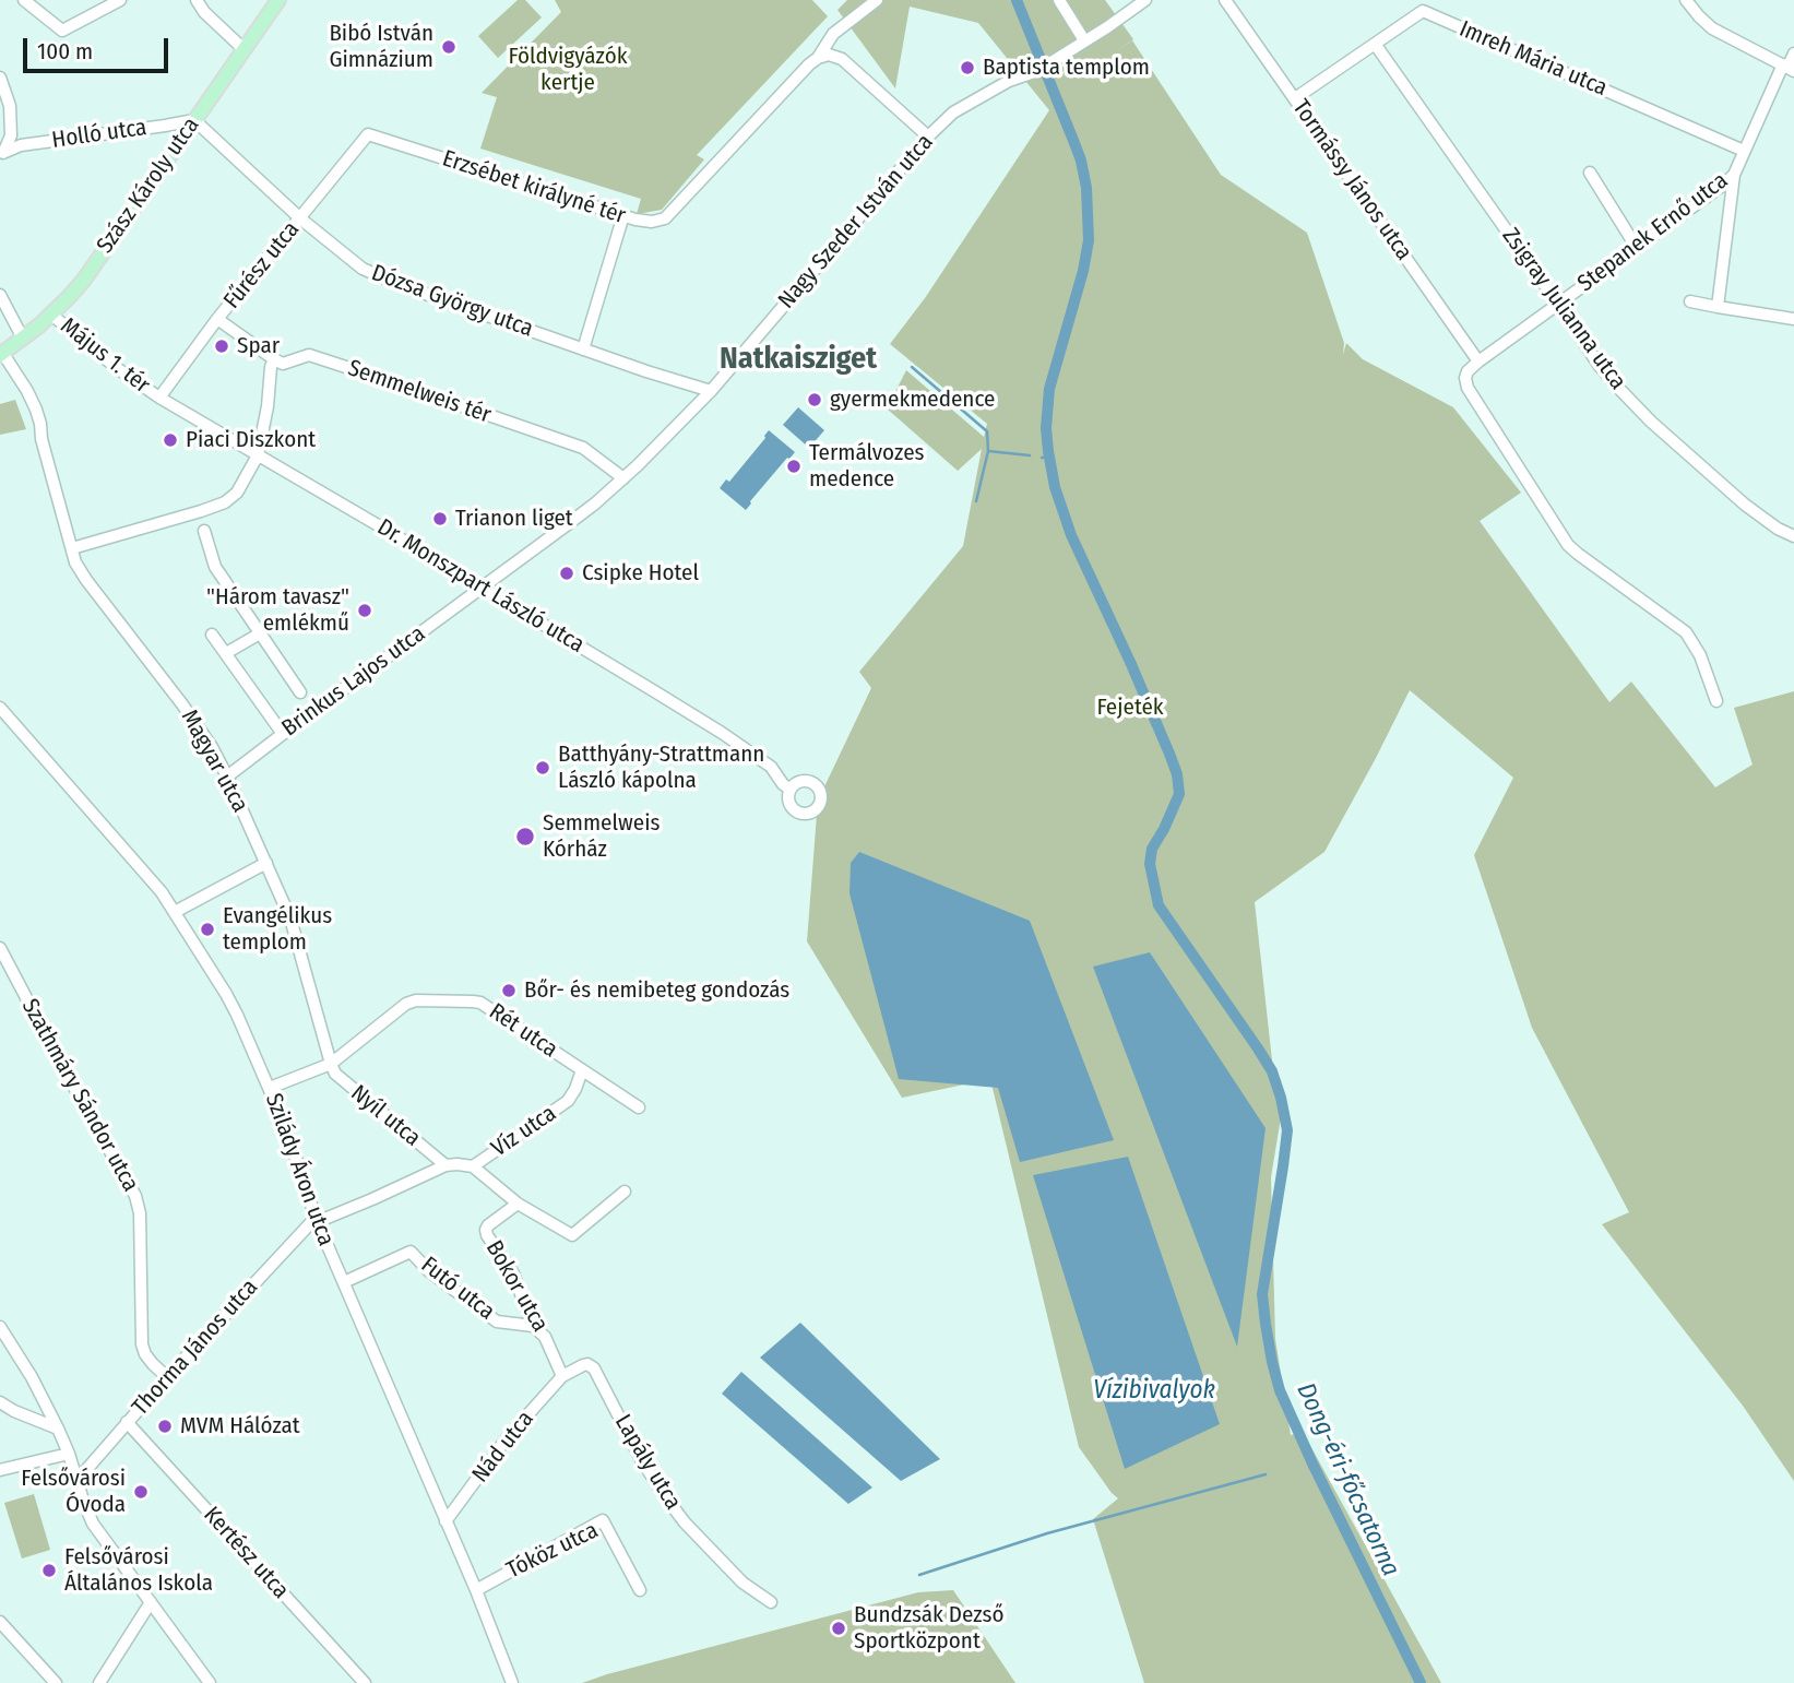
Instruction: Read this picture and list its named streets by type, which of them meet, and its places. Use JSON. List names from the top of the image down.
{
  "streets": {
    "main road": ["Szász Károly utca"],
    "street": [
      "Imreh Mária utca",
      "Holló utca",
      "Tormássy János utca",
      "Erzsébet királyné tér",
      "Nagy Szeder István utca",
      "Stepanek Ernő utca",
      "Fűrész utca",
      "Dózsa György utca",
      "Zsigray Julianna utca",
      "Május 1. tér",
      "Semmelweis tér",
      "Dr. Monszpart László utca",
      "Brinkus Lajos utca",
      "Magyar utca",
      "Rét utca",
      "Szathmáry Sándor utca",
      "Nyíl utca",
      "Víz utca",
      "Szilády Áron utca",
      "Bokor utca",
      "Futó utca",
      "Thorma János utca",
      "Nád utca",
      "Lapály utca",
      "Tóköz utca",
      "Kertész utca"
    ]
  },
  "crossings": [
    ["Imreh Mária utca", "Tormássy János utca"],
    ["Imreh Mária utca", "Stepanek Ernő utca"],
    ["Imreh Mária utca", "Zsigray Julianna utca"],
    ["Holló utca", "Szász Károly utca"],
    ["Holló utca", "Dózsa György utca"],
    ["Tormássy János utca", "Stepanek Ernő utca"],
    ["Szász Károly utca", "Dózsa György utca"],
    ["Szász Károly utca", "Május 1. tér"],
    ["Szász Károly utca", "Magyar utca"],
    ["Erzsébet királyné tér", "Fűrész utca"],
    ["Nagy Szeder István utca", "Dózsa György utca"],
    ["Nagy Szeder István utca", "Semmelweis tér"],
    ["Nagy Szeder István utca", "Dr. Monszpart László utca"],
    ["Nagy Szeder István utca", "Brinkus Lajos utca"],
    ["Stepanek Ernő utca", "Zsigray Julianna utca"],
    ["Fűrész utca", "Dózsa György utca"],
    ["Fűrész utca", "Május 1. tér"],
    ["Fűrész utca", "Dr. Monszpart László utca"],
    ["Május 1. tér", "Dr. Monszpart László utca"],
    ["Dr. Monszpart László utca", "Brinkus Lajos utca"],
    ["Brinkus Lajos utca", "Magyar utca"],
    ["Magyar utca", "Rét utca"],
    ["Magyar utca", "Nyíl utca"],
    ["Rét utca", "Nyíl utca"],
    ["Rét utca", "Víz utca"],
    ["Szathmáry Sándor utca", "Thorma János utca"],
    ["Szilády Áron utca", "Futó utca"],
    ["Szilády Áron utca", "Thorma János utca"],
    ["Szilády Áron utca", "Nád utca"],
    ["Szilády Áron utca", "Tóköz utca"],
    ["Bokor utca", "Futó utca"],
    ["Bokor utca", "Nád utca"],
    ["Bokor utca", "Lapály utca"],
    ["Thorma János utca", "Kertész utca"],
    ["Nád utca", "Lapály utca"]
  ],
  "districts": ["Natkaisziget"],
  "water": ["Vízibivalyok", "Dong-éri-főcsatorna"],
  "parks": ["Földvigyázók kertje", "Fejeték"],
  "places": [
    "Bibó István Gimnázium",
    "Baptista templom",
    "Spar",
    "gyermekmedence",
    "Piaci Diszkont",
    "Termálvozes medence",
    "Trianon liget",
    "Csipke Hotel",
    "\"Három tavasz\" emlékmű",
    "Batthyány-Strattmann László kápolna",
    "Semmelweis Kórház",
    "Evangélikus templom",
    "Bőr- és nemibeteg gondozás",
    "MVM Hálózat",
    "Felsővárosi Óvoda",
    "Felsővárosi Általános Iskola",
    "Bundzsák Dezső Sportközpont"
  ],
  "scale_bar": "100 m"
}
